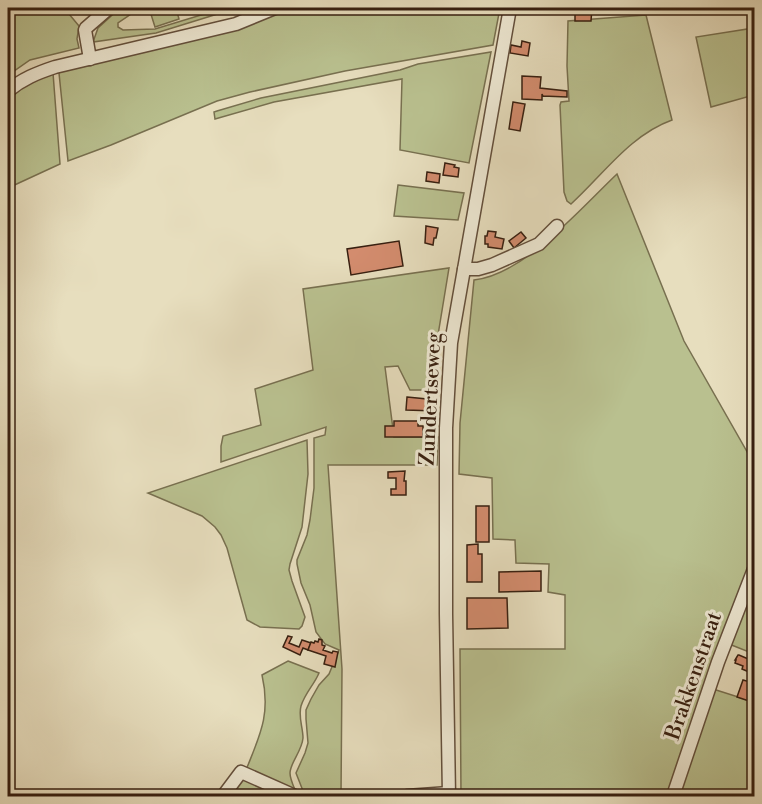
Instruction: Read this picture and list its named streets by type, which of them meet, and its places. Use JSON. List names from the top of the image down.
{
  "streets": {
    "street": ["Zundertseweg", "Brakkenstraat"]
  }
}
